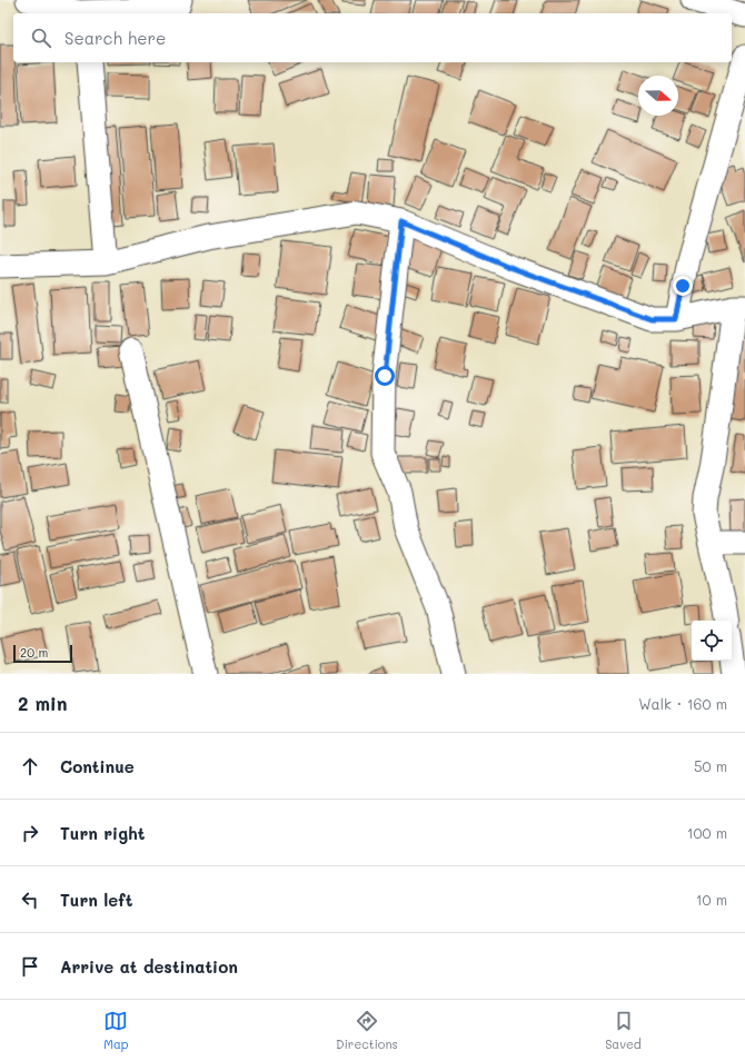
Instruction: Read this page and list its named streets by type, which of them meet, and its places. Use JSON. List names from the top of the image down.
{
  "scale_bar": "20 m",
  "north": "right",
  "page": {
    "search": "Search here",
    "scale": "20 m",
    "heading": ["2 min", "Walk · 160 m"],
    "list": [
      ["Continue", "50 m"],
      ["Turn right", "100 m"],
      ["Turn left", "10 m"],
      "Arrive at destination"
    ],
    "nav": ["Map", "Directions", "Saved"]
  }
}
